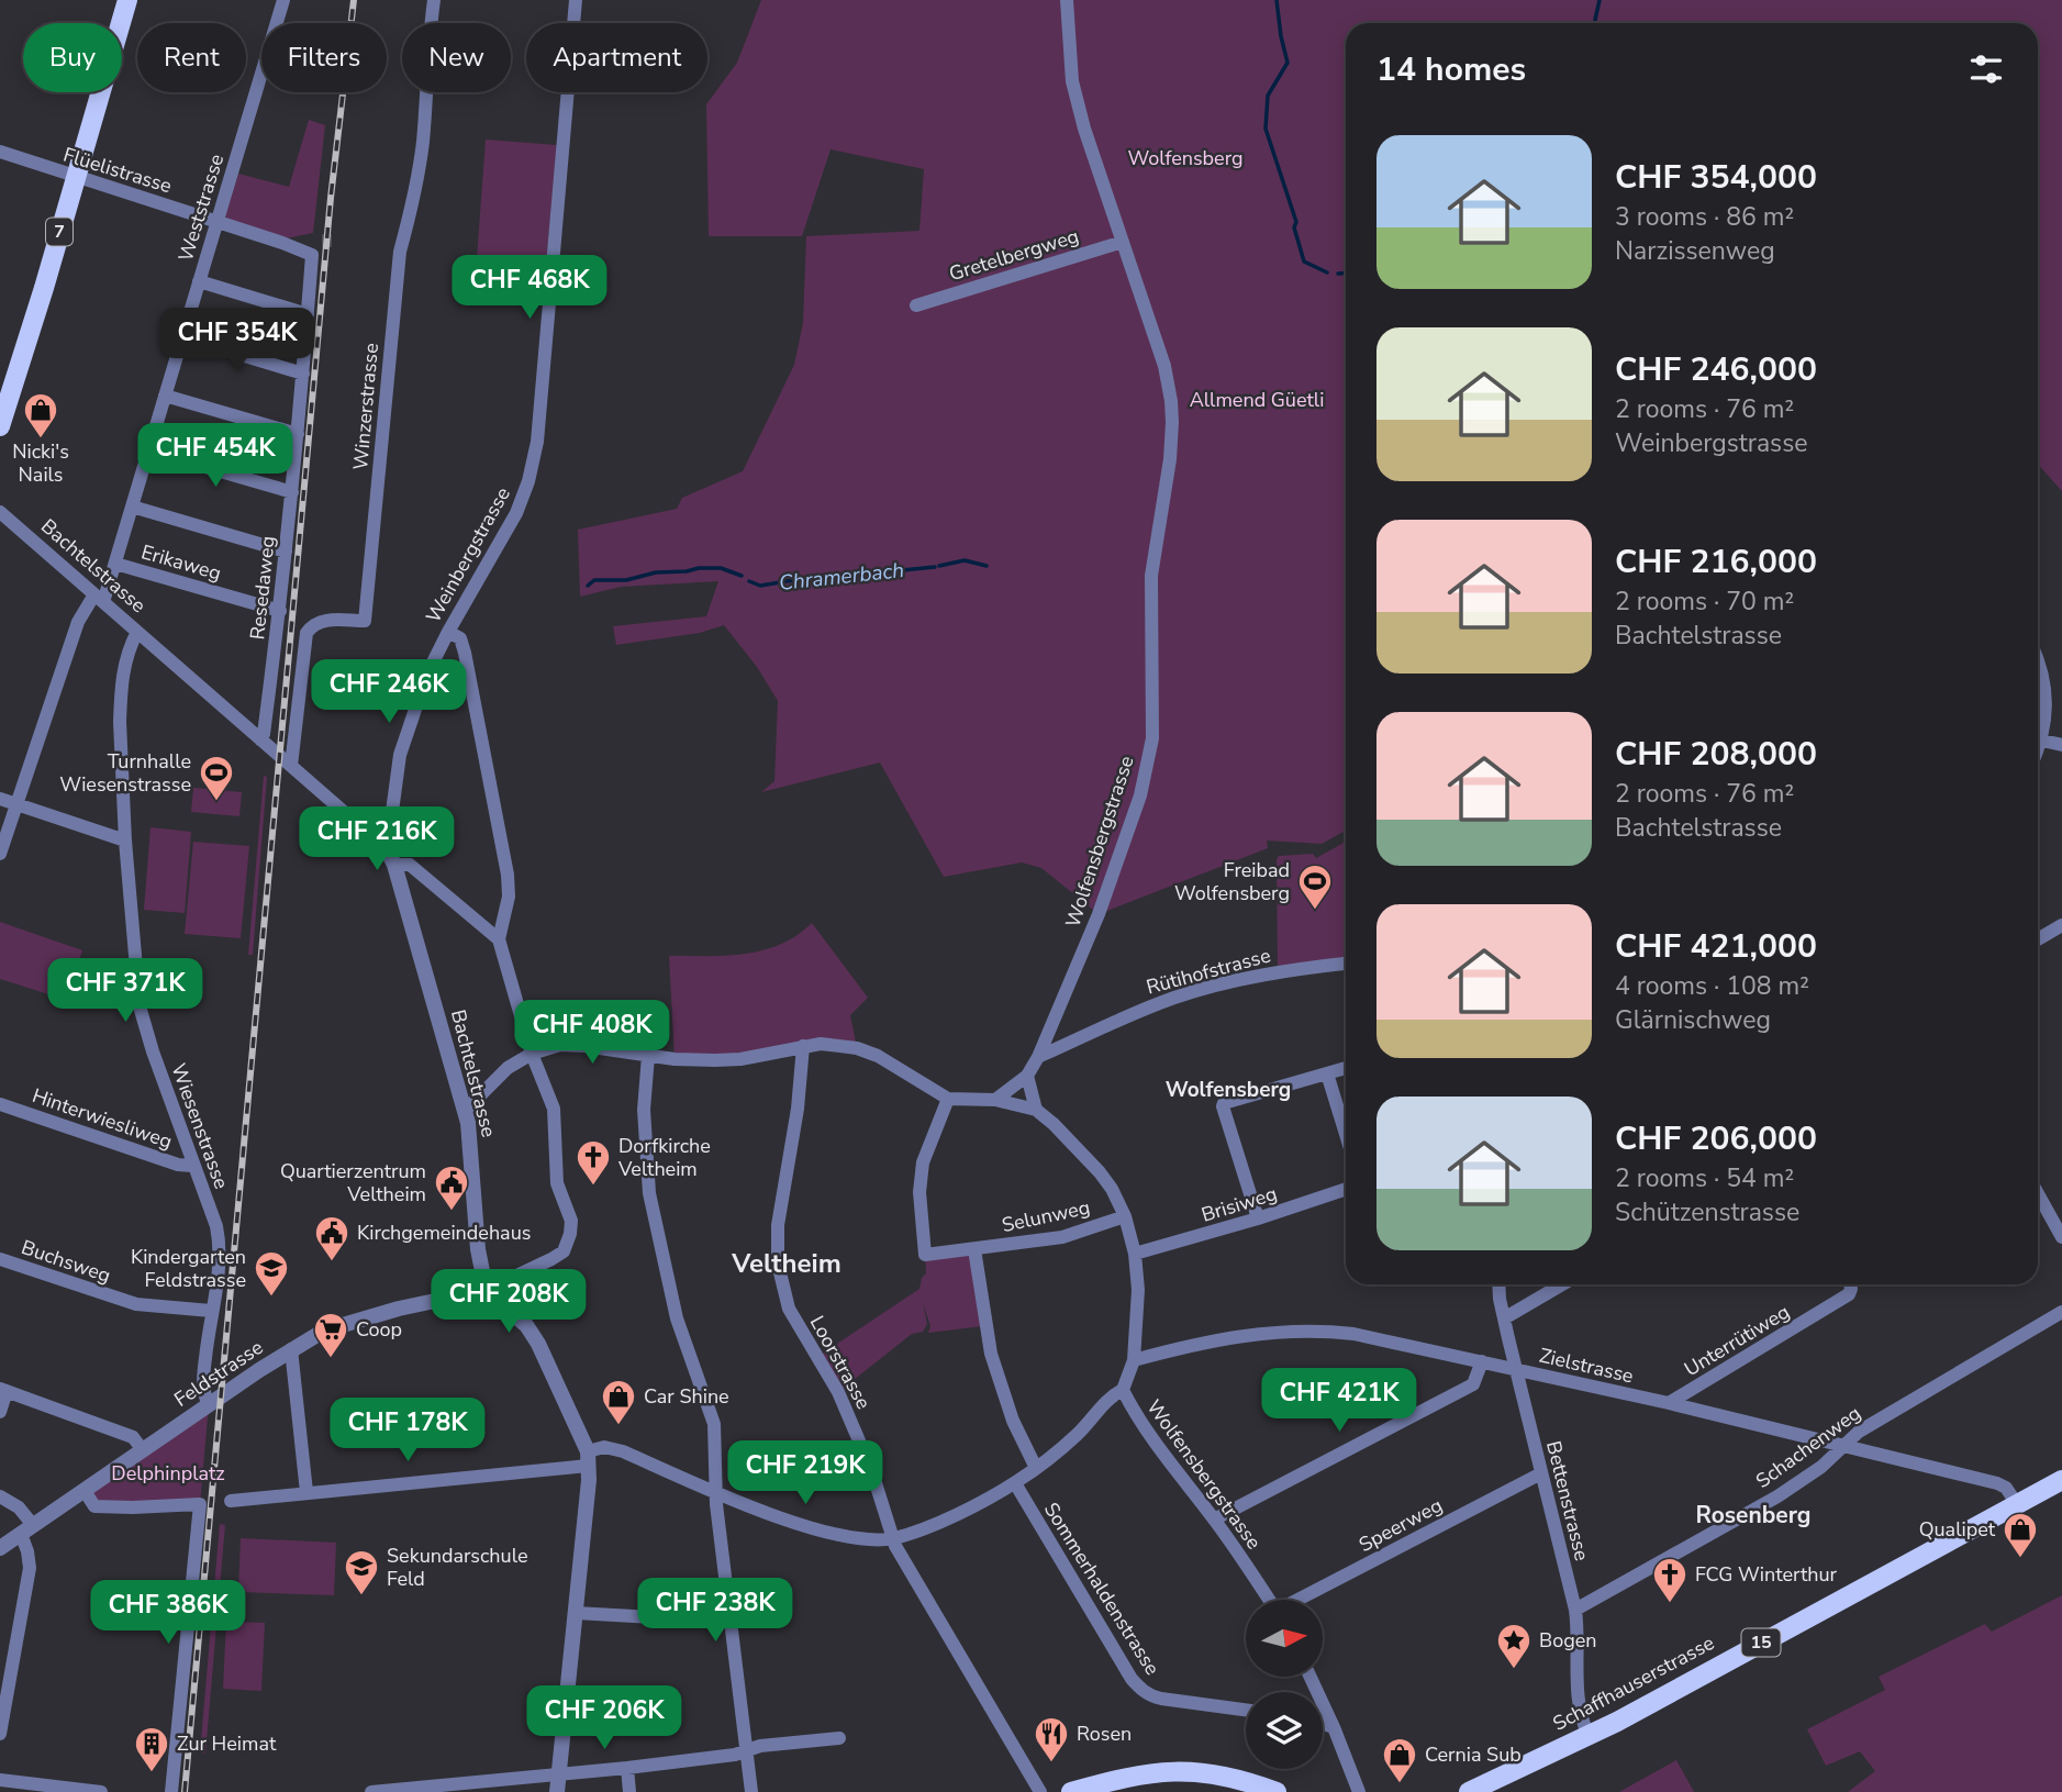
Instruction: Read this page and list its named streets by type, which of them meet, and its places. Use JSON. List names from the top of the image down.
{
  "streets": {
    "main road": ["7", "15", "Schaffhauserstrasse"],
    "street": [
      "Flüelistrasse",
      "Weststrasse",
      "Gretelbergweg",
      "Winzerstrasse",
      "Weinbergstrasse",
      "Erikaweg",
      "Bachtelstrasse",
      "Resedaweg",
      "Wolfensbergstrasse",
      "Rütihofstrasse",
      "Hinterwiesliweg",
      "Wiesenstrasse",
      "Brisiweg",
      "Selunweg",
      "Buchsweg",
      "Unterrütiweg",
      "Loorstrasse",
      "Zielstrasse",
      "Feldstrasse",
      "Schachenweg",
      "Bettenstrasse",
      "Speerweg",
      "Sommerhaldenstrasse"
    ]
  },
  "crossings": [
    ["Flüelistrasse", "Weststrasse"],
    ["Flüelistrasse", "7"],
    ["Flüelistrasse", "Resedaweg"],
    ["Weststrasse", "Erikaweg"],
    ["Weststrasse", "Bachtelstrasse"],
    ["Gretelbergweg", "Wolfensbergstrasse"],
    ["Winzerstrasse", "Bachtelstrasse"],
    ["Weinbergstrasse", "Bachtelstrasse"],
    ["Erikaweg", "Resedaweg"],
    ["Bachtelstrasse", "Resedaweg"],
    ["Bachtelstrasse", "Wiesenstrasse"],
    ["Bachtelstrasse", "Feldstrasse"],
    ["Wolfensbergstrasse", "Rütihofstrasse"],
    ["Wolfensbergstrasse", "Brisiweg"],
    ["Wolfensbergstrasse", "Selunweg"],
    ["Wolfensbergstrasse", "Zielstrasse"],
    ["Hinterwiesliweg", "Wiesenstrasse"],
    ["Wiesenstrasse", "Buchsweg"],
    ["Wiesenstrasse", "Feldstrasse"],
    ["Unterrütiweg", "Zielstrasse"],
    ["Zielstrasse", "Schachenweg"],
    ["Zielstrasse", "Bettenstrasse"],
    ["Zielstrasse", "Schaffhauserstrasse"],
    ["Schachenweg", "Bettenstrasse"],
    ["Bettenstrasse", "Speerweg"],
    ["Bettenstrasse", "Schaffhauserstrasse"]
  ],
  "districts": ["Wolfensberg", "Veltheim", "Rosenberg"],
  "water": ["Chramerbach"],
  "parks": ["Wolfensberg", "Allmend Güetli", "Delphinplatz"],
  "places": {
    "shop": [
      "Nicki's Nails",
      "Car Shine",
      "Qualipet",
      "Cernia Sub"
    ],
    "sports": ["Turnhalle Wiesenstrasse", "Freibad Wolfensberg"],
    "church": ["Dorfkirche Veltheim", "FCG Winterthur"],
    "public building": ["Quartierzentrum Veltheim", "Kirchgemeindehaus"],
    "school or university": ["Kindergarten Feldstrasse", "Sekundarschule Feld"],
    "supermarket": ["Coop"],
    "place": ["Bogen"],
    "restaurant": ["Rosen"],
    "building": ["Zur Heimat"]
  },
  "north": "right",
  "page": {
    "chip": [
      "Buy",
      "Rent",
      "Filters",
      "New",
      "Apartment"
    ],
    "heading": "14 homes",
    "list": [
      {
        "name": "CHF 354,000",
        "note": "3 rooms · 86 m² · Narzissenweg"
      },
      {
        "name": "CHF 246,000",
        "note": "2 rooms · 76 m² · Weinbergstrasse"
      },
      {
        "name": "CHF 216,000",
        "note": "2 rooms · 70 m² · Bachtelstrasse"
      },
      {
        "name": "CHF 208,000",
        "note": "2 rooms · 76 m² · Bachtelstrasse"
      },
      {
        "name": "CHF 421,000",
        "note": "4 rooms · 108 m² · Glärnischweg"
      },
      {
        "name": "CHF 206,000",
        "note": "2 rooms · 54 m² · Schützenstrasse"
      }
    ],
    "price": [
      "CHF 468K",
      "CHF 354K",
      "CHF 454K",
      "CHF 246K",
      "CHF 216K",
      "CHF 371K",
      "CHF 408K",
      "CHF 208K",
      "CHF 421K",
      "CHF 178K",
      "CHF 219K",
      "CHF 238K",
      "CHF 386K",
      "CHF 206K"
    ]
  }
}
